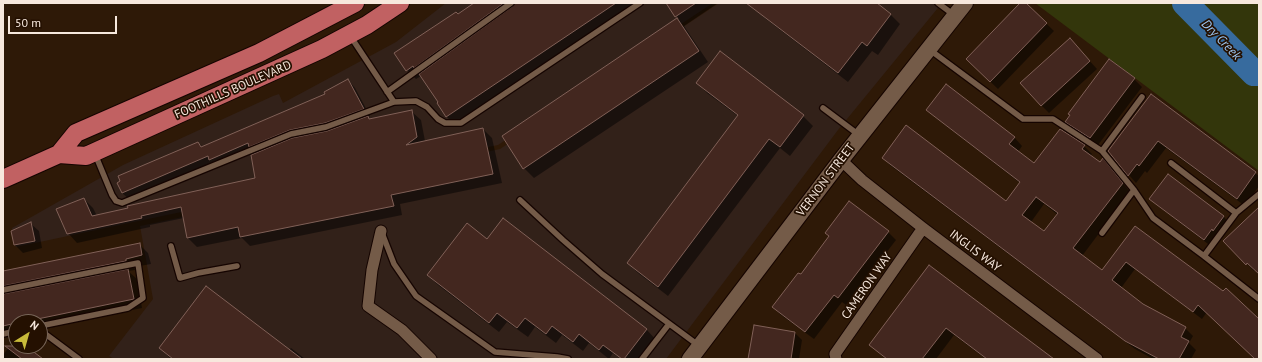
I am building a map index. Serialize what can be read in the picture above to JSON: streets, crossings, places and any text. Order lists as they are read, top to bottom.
{
  "streets": {
    "main road": ["FOOTHILLS BOULEVARD", "VERNON STREET"],
    "street": ["INGLIS WAY", "CAMERON WAY"]
  },
  "crossings": [
    ["VERNON STREET", "INGLIS WAY"],
    ["INGLIS WAY", "CAMERON WAY"]
  ],
  "water": ["Dry Creek"],
  "scale_bar": "50 m",
  "north": "top right"
}
